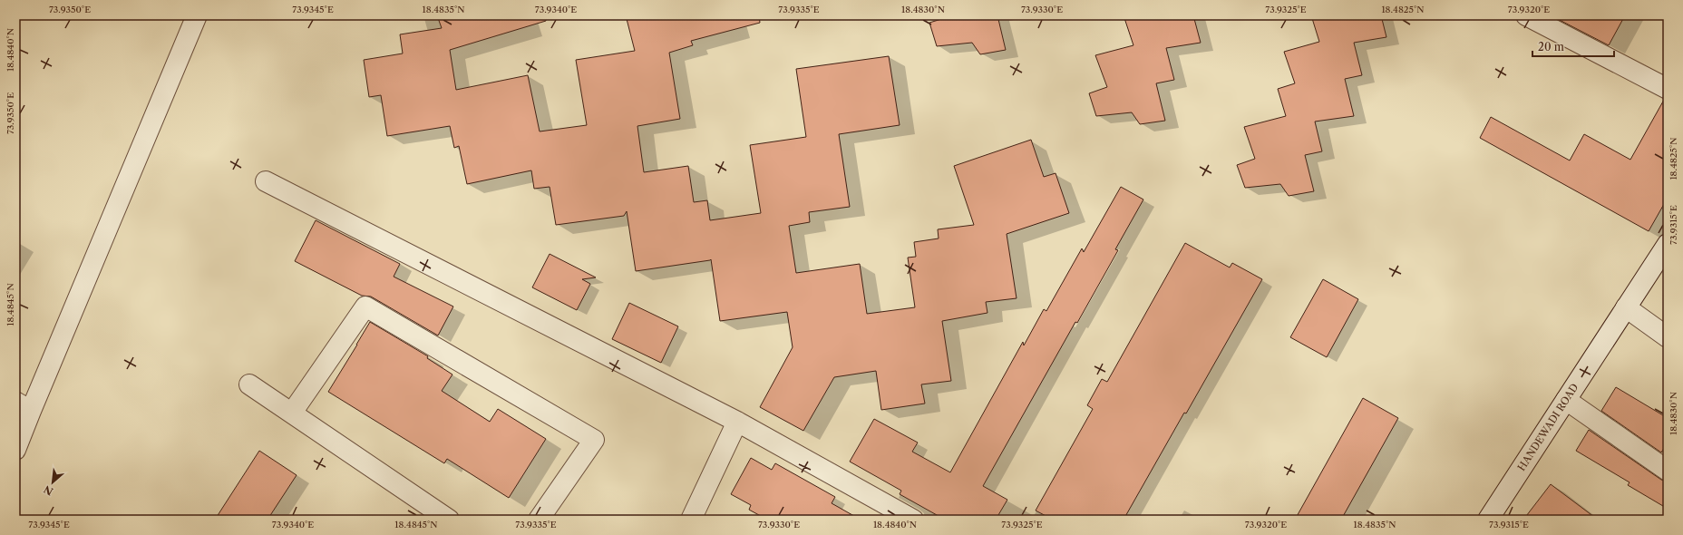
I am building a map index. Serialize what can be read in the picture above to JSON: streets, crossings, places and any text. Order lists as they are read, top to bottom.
{
  "streets": {
    "street": ["HANDEWADI ROAD"]
  },
  "scale_bar": "20 m",
  "north": "bottom left",
  "coordinates": [
    "73.9350°E",
    "73.9345°E",
    "18.4835°N",
    "73.9340°E",
    "73.9335°E",
    "18.4830°N",
    "73.9330°E",
    "73.9325°E",
    "18.4825°N",
    "73.9320°E",
    "18.4840°N",
    "73.9315°E",
    "18.4845°N"
  ]
}
